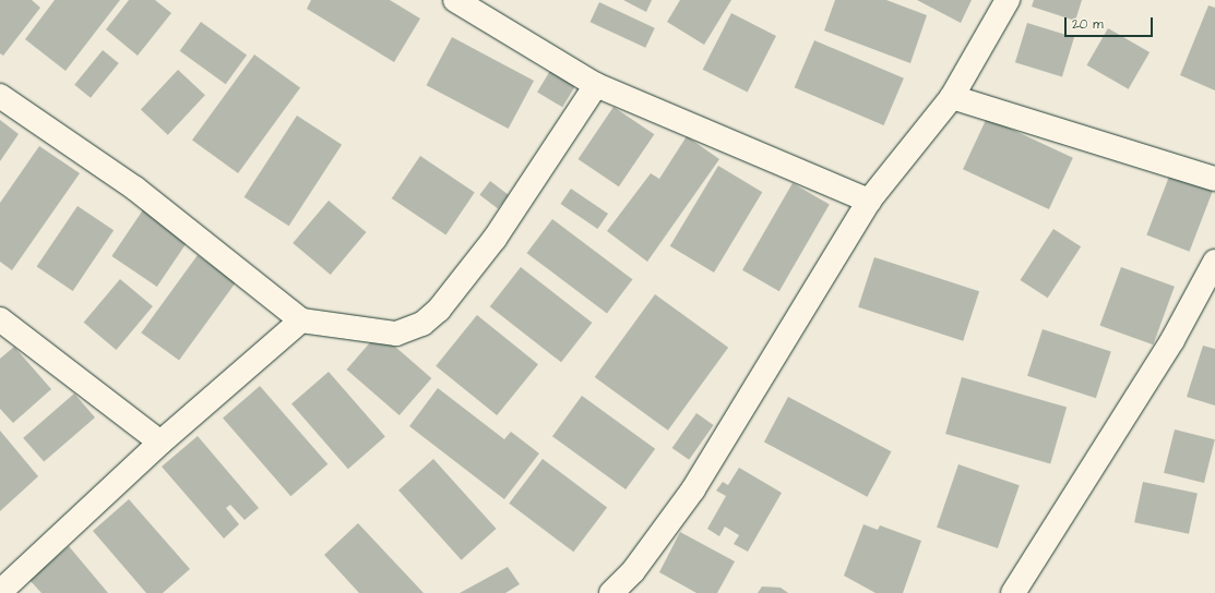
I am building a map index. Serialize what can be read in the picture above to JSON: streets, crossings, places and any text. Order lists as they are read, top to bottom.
{
  "scale_bar": "20 m"
}
